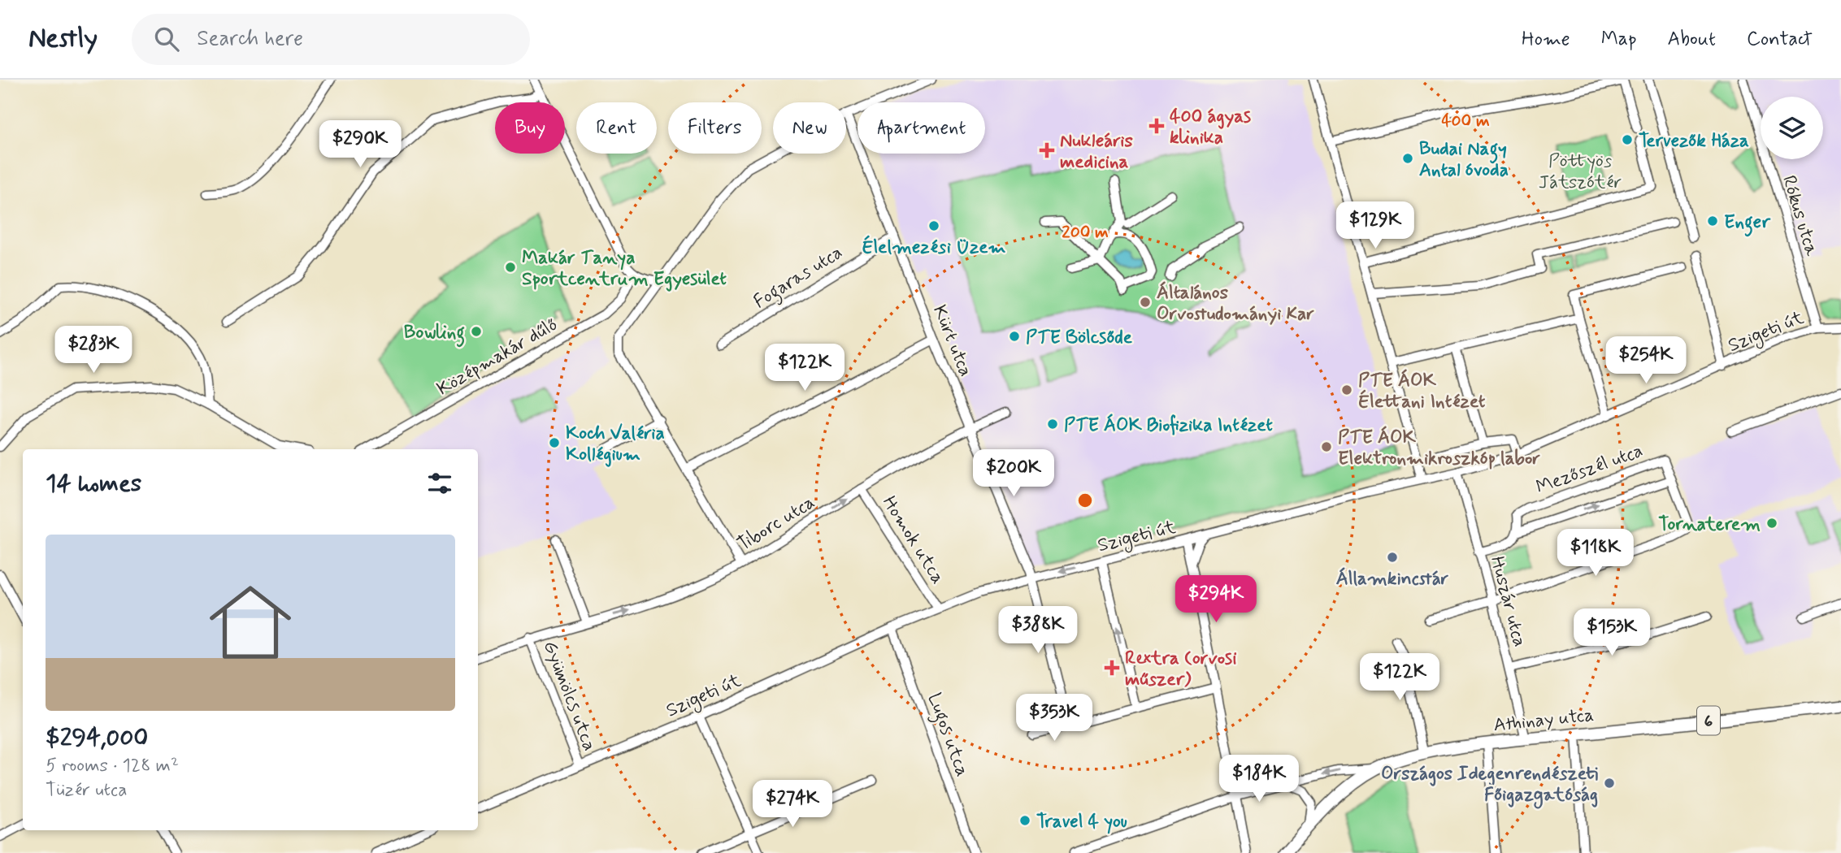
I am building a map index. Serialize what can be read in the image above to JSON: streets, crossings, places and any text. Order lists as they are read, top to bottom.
{
  "streets": {
    "main road": ["Athinay utca", "6"],
    "street": [
      "Rókus utca",
      "Fogaras utca",
      "Szigeti út",
      "Kürt utca",
      "Középmakár dűlő",
      "Mezőszél utca",
      "Tiborc utca",
      "Homok utca",
      "Huszár utca",
      "Gyümölcs utca",
      "Lugos utca"
    ]
  },
  "crossings": [
    ["Rókus utca", "Szigeti út"],
    ["Fogaras utca", "Kürt utca"],
    ["Szigeti út", "Kürt utca"],
    ["Szigeti út", "Homok utca"],
    ["Szigeti út", "Huszár utca"],
    ["Szigeti út", "Gyümölcs utca"],
    ["Szigeti út", "Lugos utca"],
    ["Kürt utca", "Tiborc utca"],
    ["Mezőszél utca", "Huszár utca"],
    ["Tiborc utca", "Homok utca"],
    ["Tiborc utca", "Gyümölcs utca"],
    ["Huszár utca", "Athinay utca"]
  ],
  "one_way": ["Tiborc utca"],
  "parks": ["Pöttyös Játszótér"],
  "places": {
    "health": ["400 ágyas klinika", "Nukleáris medicina", "Rextra (orvosi műszer)"],
    "other": [
      "Tervezők Háza",
      "Budai Nagy Antal óvoda",
      "Enger",
      "Élelmezési Üzem",
      "Makár Tanya Sportcentrum Egyesület",
      "Általános Orvostudományi Kar",
      "Bowling",
      "PTE Bölcsőde",
      "PTE ÁOK Élettani Intézet",
      "PTE ÁOK Biofizika Intézet",
      "Koch Valéria Kollégium",
      "PTE ÁOK Elektronmikroszkóp labor",
      "Tornaterem",
      "Államkincstár",
      "Országos Idegenrendészeti Főigazgatóság",
      "Travel 4 you"
    ]
  },
  "page": {
    "header": "Nestly",
    "search": "Search here",
    "nav": [
      "Home",
      "Map",
      "About",
      "Contact"
    ],
    "chip": [
      "Buy",
      "Rent",
      "Filters",
      "New",
      "Apartment"
    ],
    "price": [
      "$290K",
      "$129K",
      "$283K",
      "$254K",
      "$122K",
      "$200K",
      "$118K",
      "$294K",
      "$388K",
      "$153K",
      "$122K",
      "$353K",
      "$184K",
      "$274K"
    ],
    "heading": "14 homes",
    "list": [
      {
        "name": "$294,000",
        "note": "5 rooms · 128 m² · Tüzér utca"
      }
    ]
  },
  "rings": ["400 m", "200 m"]
}
